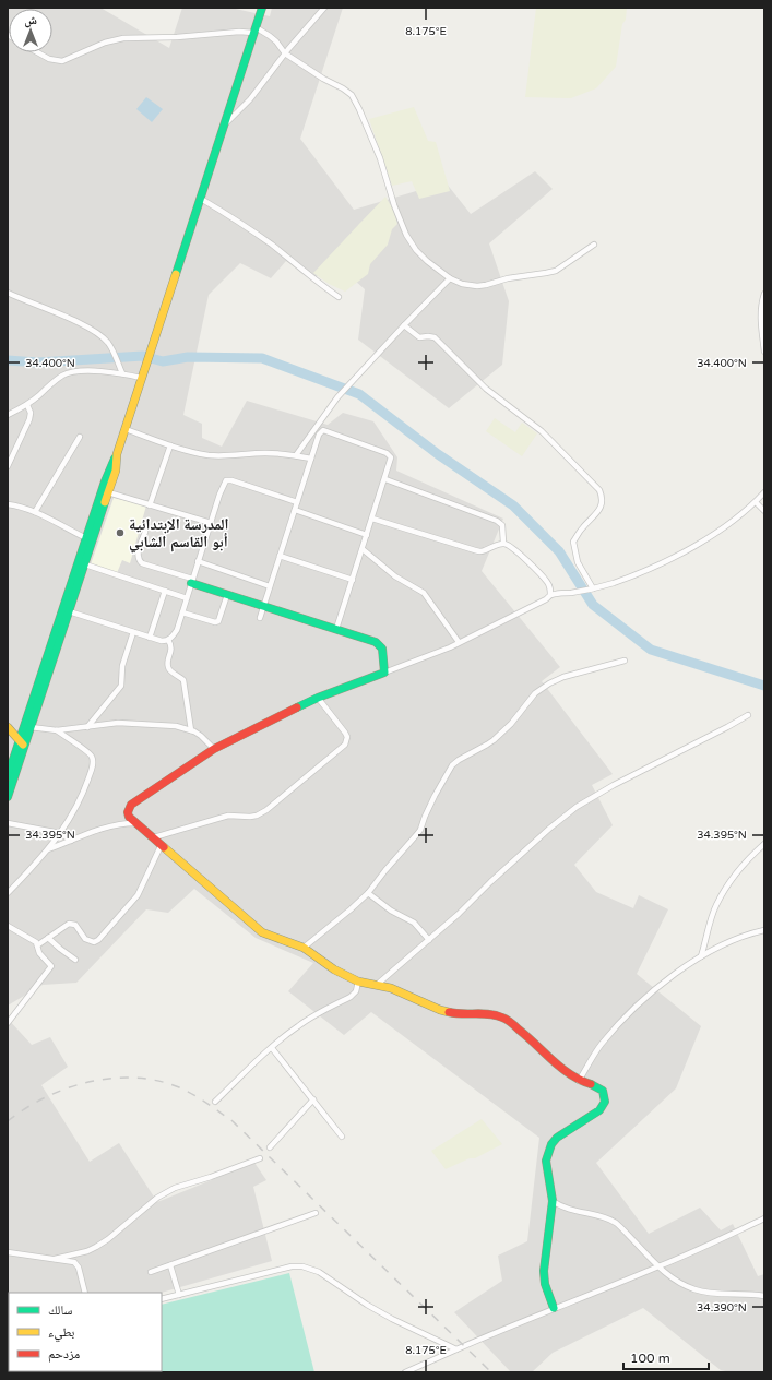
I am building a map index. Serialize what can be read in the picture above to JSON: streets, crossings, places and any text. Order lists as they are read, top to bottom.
{
  "places": ["المدرسة الإبتدائية أبو القاسم الشابي"],
  "legend": ["سالك", "بطيء", "مزدحم"],
  "scale_bar": "100 m",
  "north": "top",
  "coordinates": [
    "8.175°E",
    "34.400°N",
    "34.395°N",
    "34.390°N"
  ]
}
